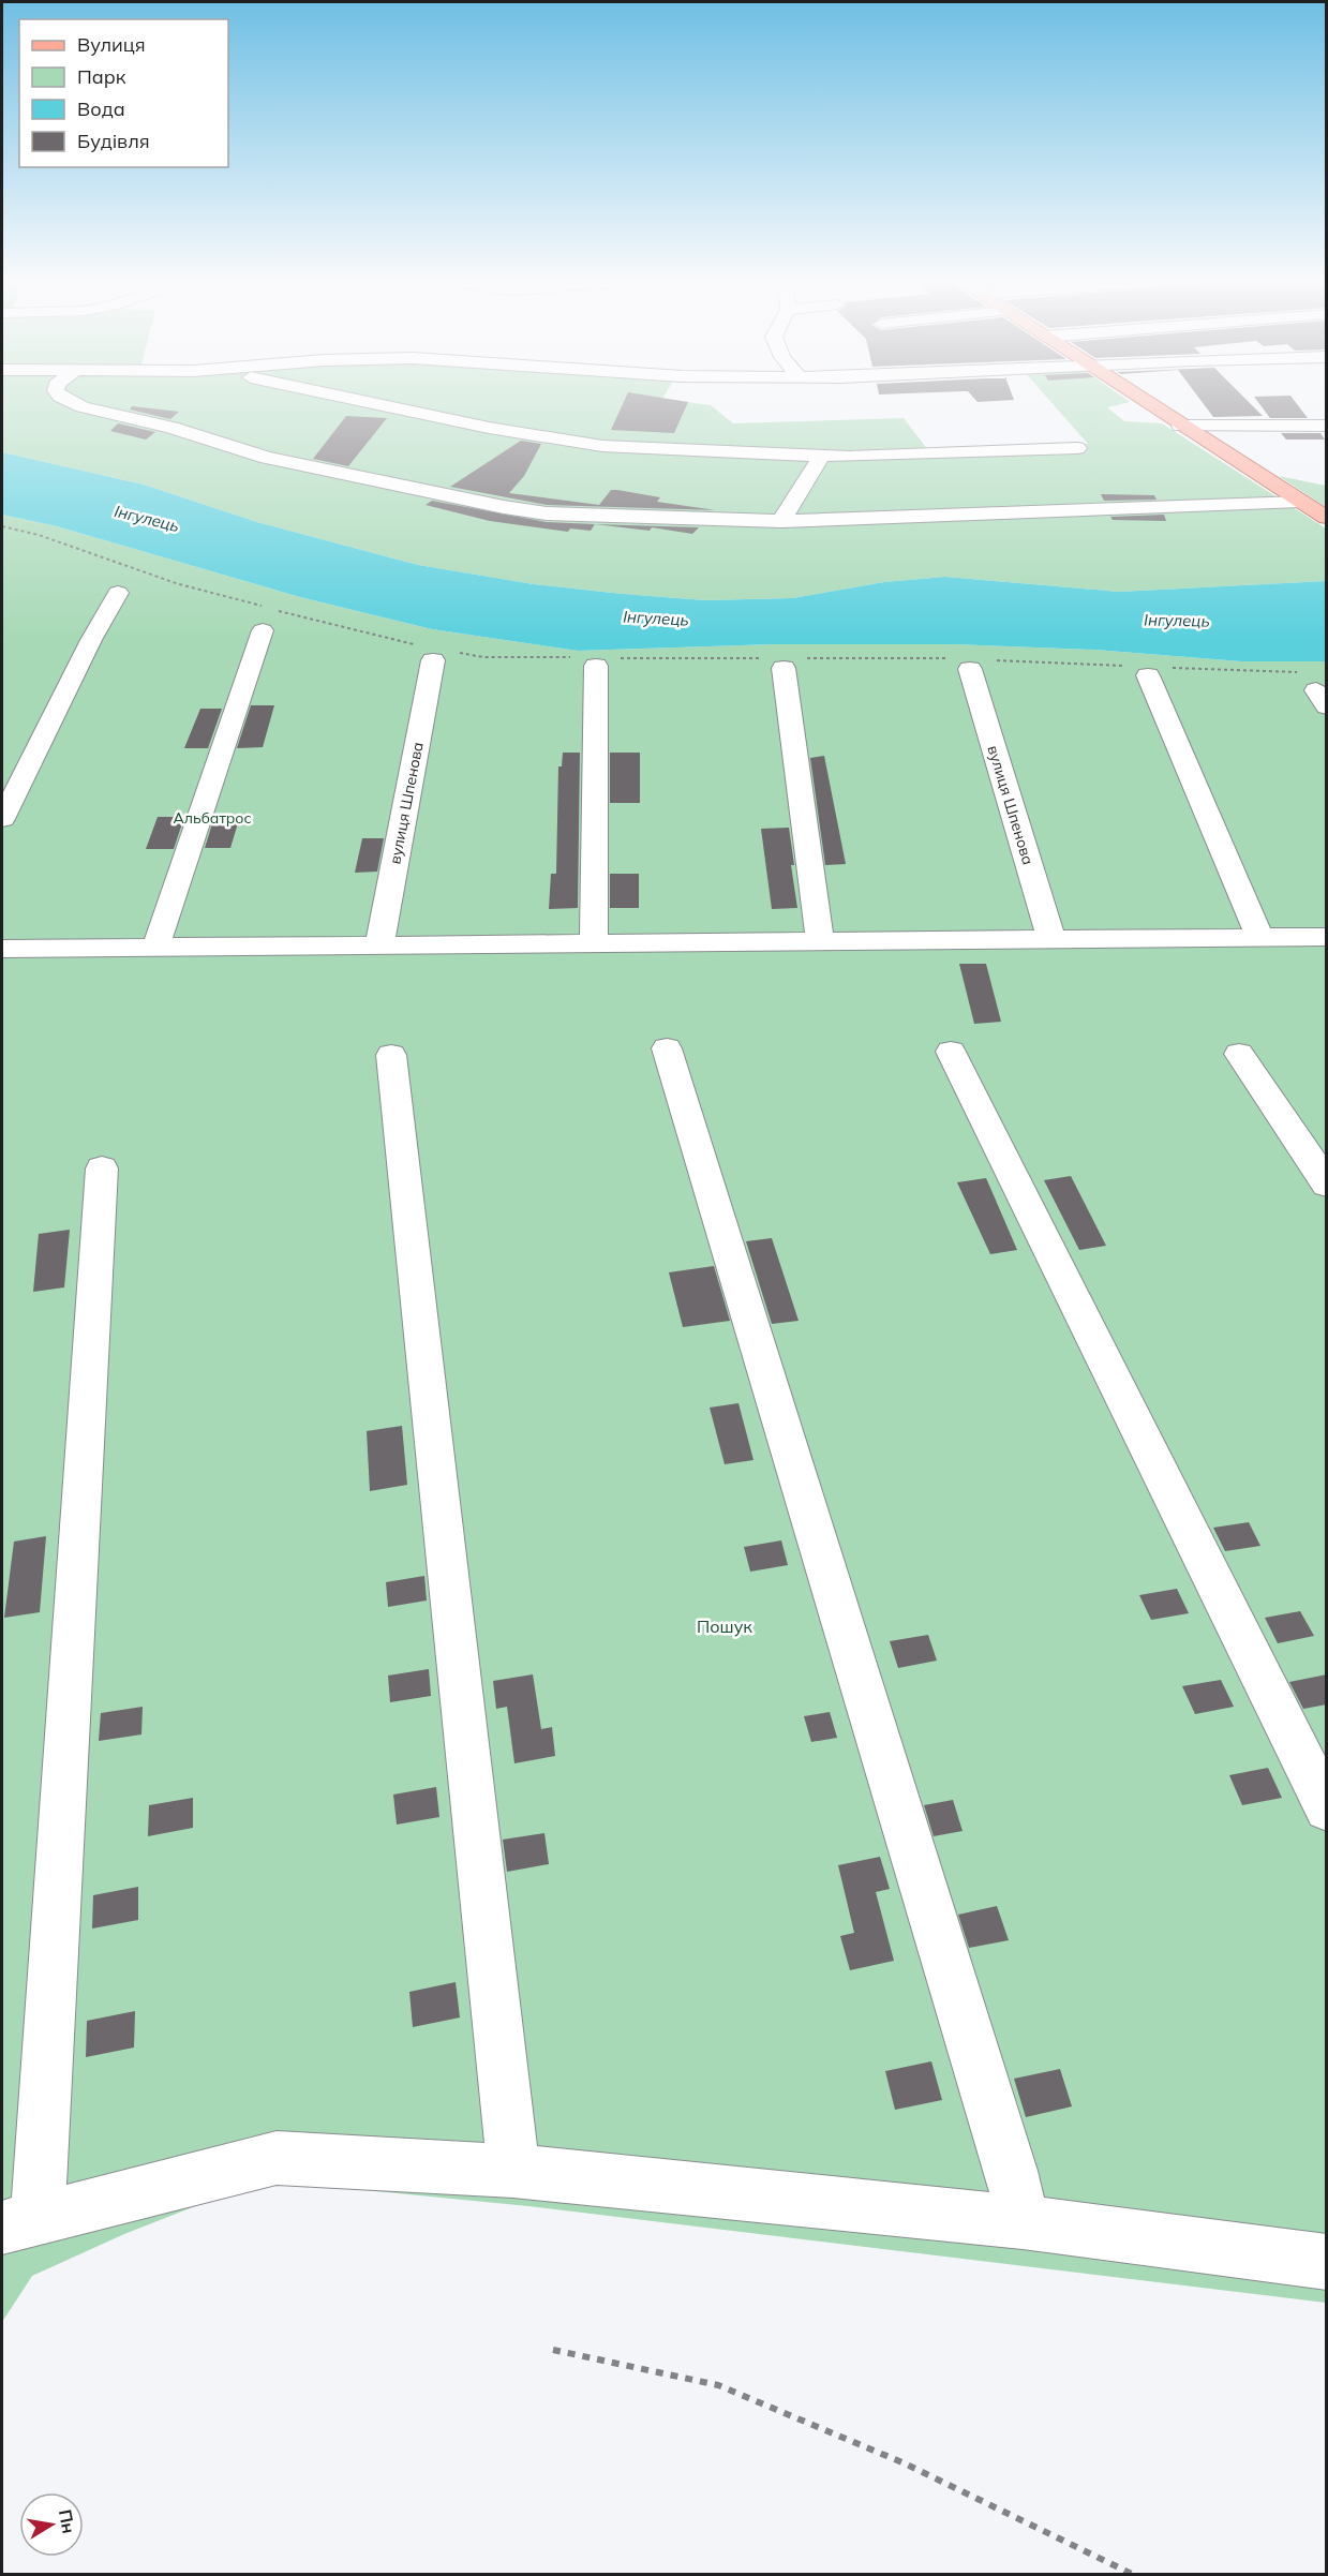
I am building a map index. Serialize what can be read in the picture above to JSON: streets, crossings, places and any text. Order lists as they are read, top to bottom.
{
  "streets": {
    "street": ["вулиця Шпенова"]
  },
  "water": ["Інгулець"],
  "parks": ["Альбатрос", "Пошук"],
  "legend": [
    "Вулиця",
    "Парк",
    "Вода",
    "Будівля"
  ],
  "north": "right"
}
